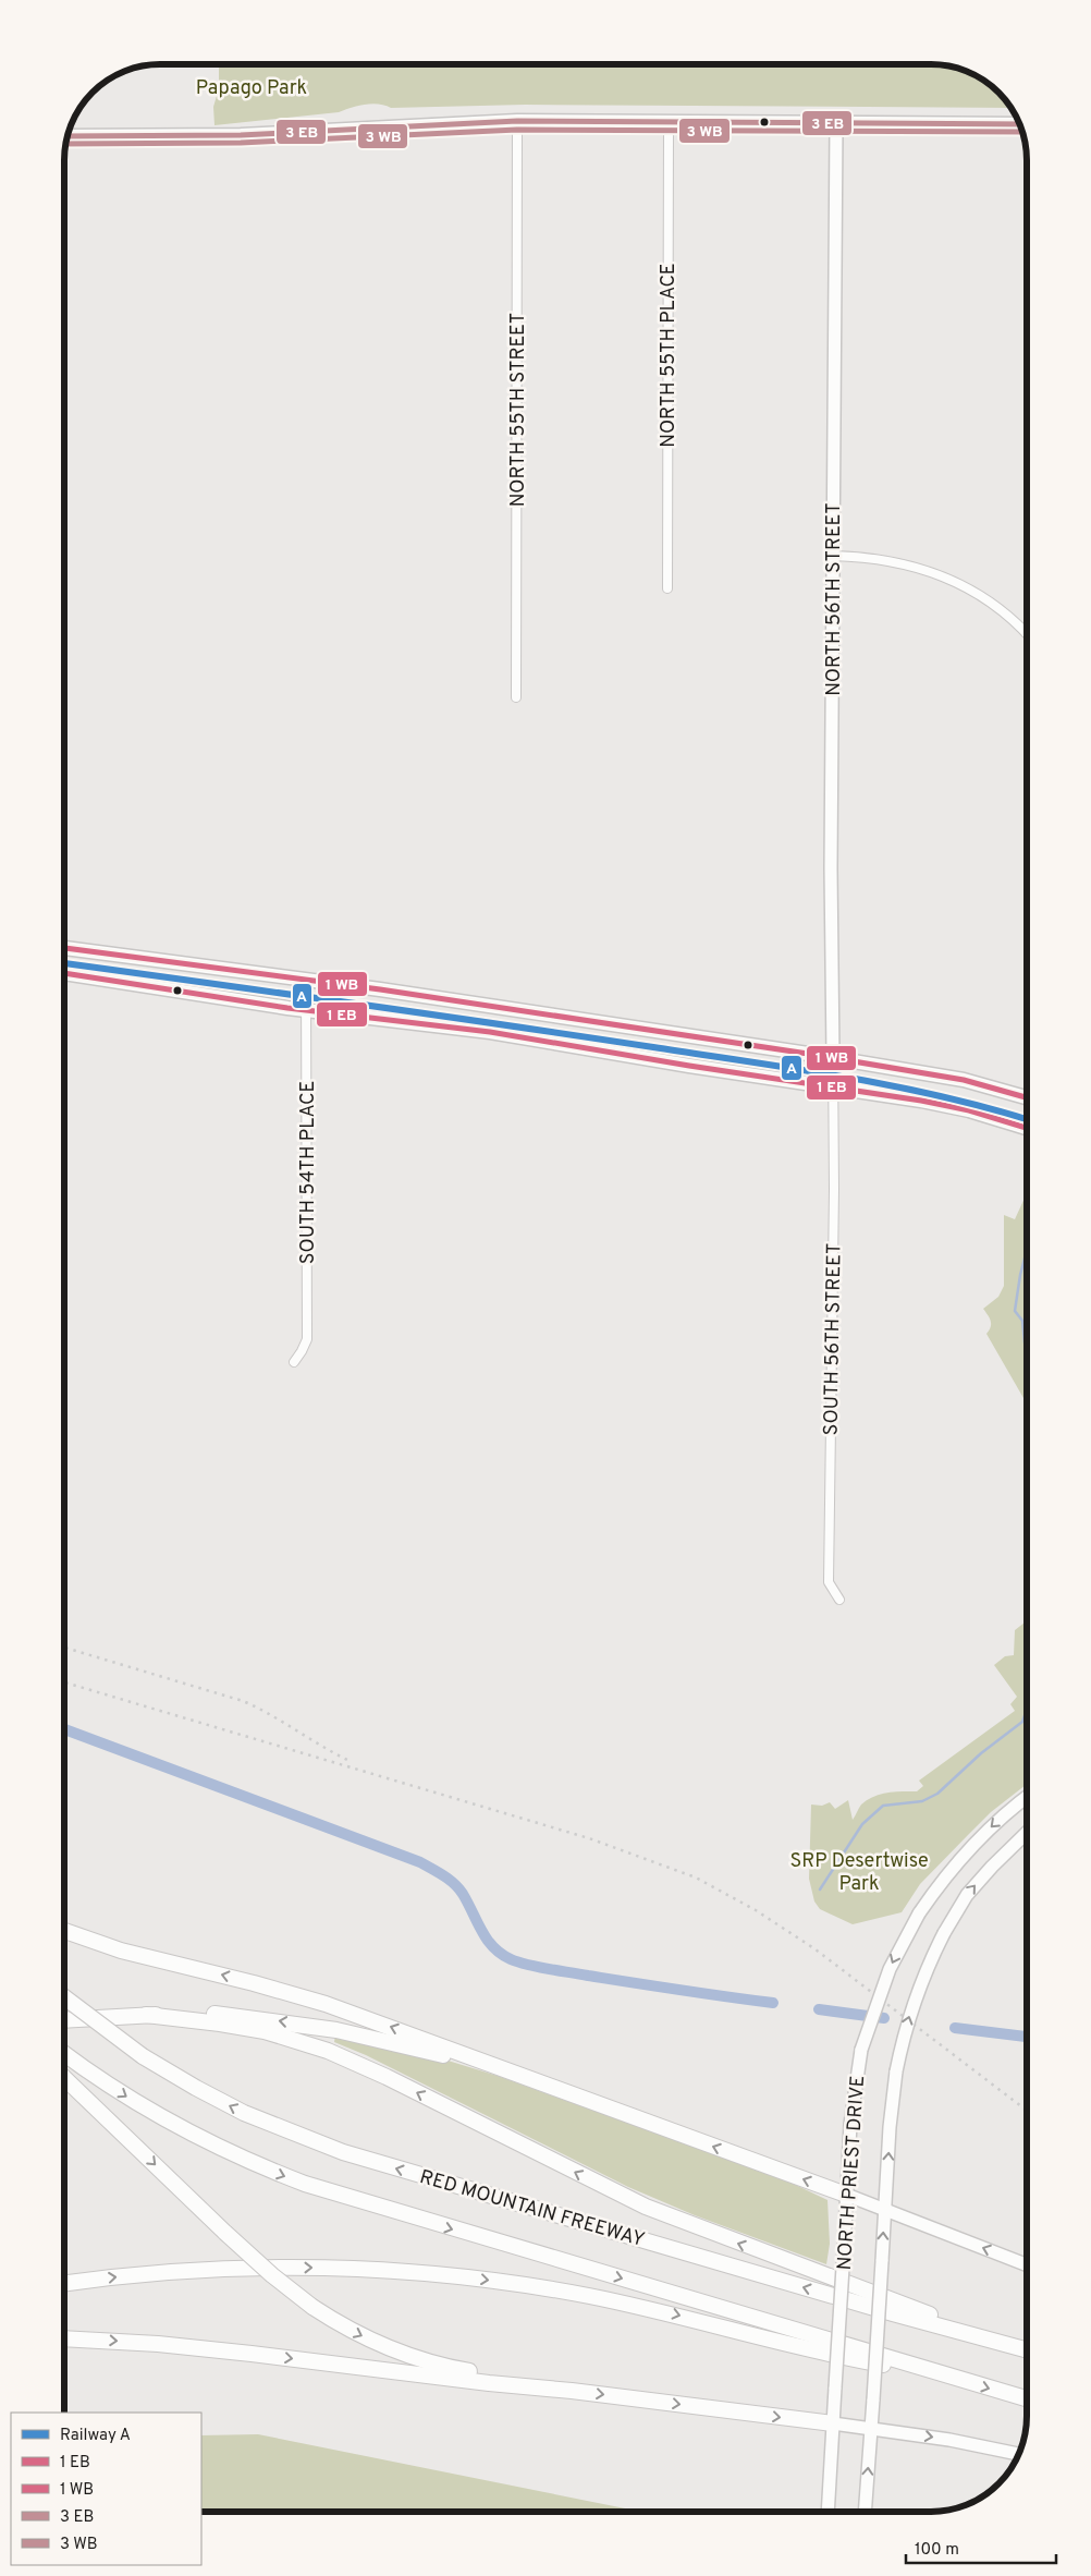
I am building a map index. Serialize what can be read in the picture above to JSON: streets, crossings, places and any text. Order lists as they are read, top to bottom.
{
  "streets": {
    "highway": ["RED MOUNTAIN FREEWAY"],
    "main road": ["NORTH 56TH STREET", "NORTH PRIEST DRIVE"],
    "street": [
      "NORTH 55TH PLACE",
      "NORTH 55TH STREET",
      "SOUTH 54TH PLACE",
      "SOUTH 56TH STREET"
    ]
  },
  "crossings": [
    ["NORTH 56TH STREET", "SOUTH 56TH STREET"]
  ],
  "parks": ["Papago Park", "SRP Desertwise Park"],
  "lines": ["rail line A"],
  "legend": [
    "Railway A",
    "1 EB",
    "1 WB",
    "3 EB",
    "3 WB"
  ],
  "scale_bar": "100 m"
}
